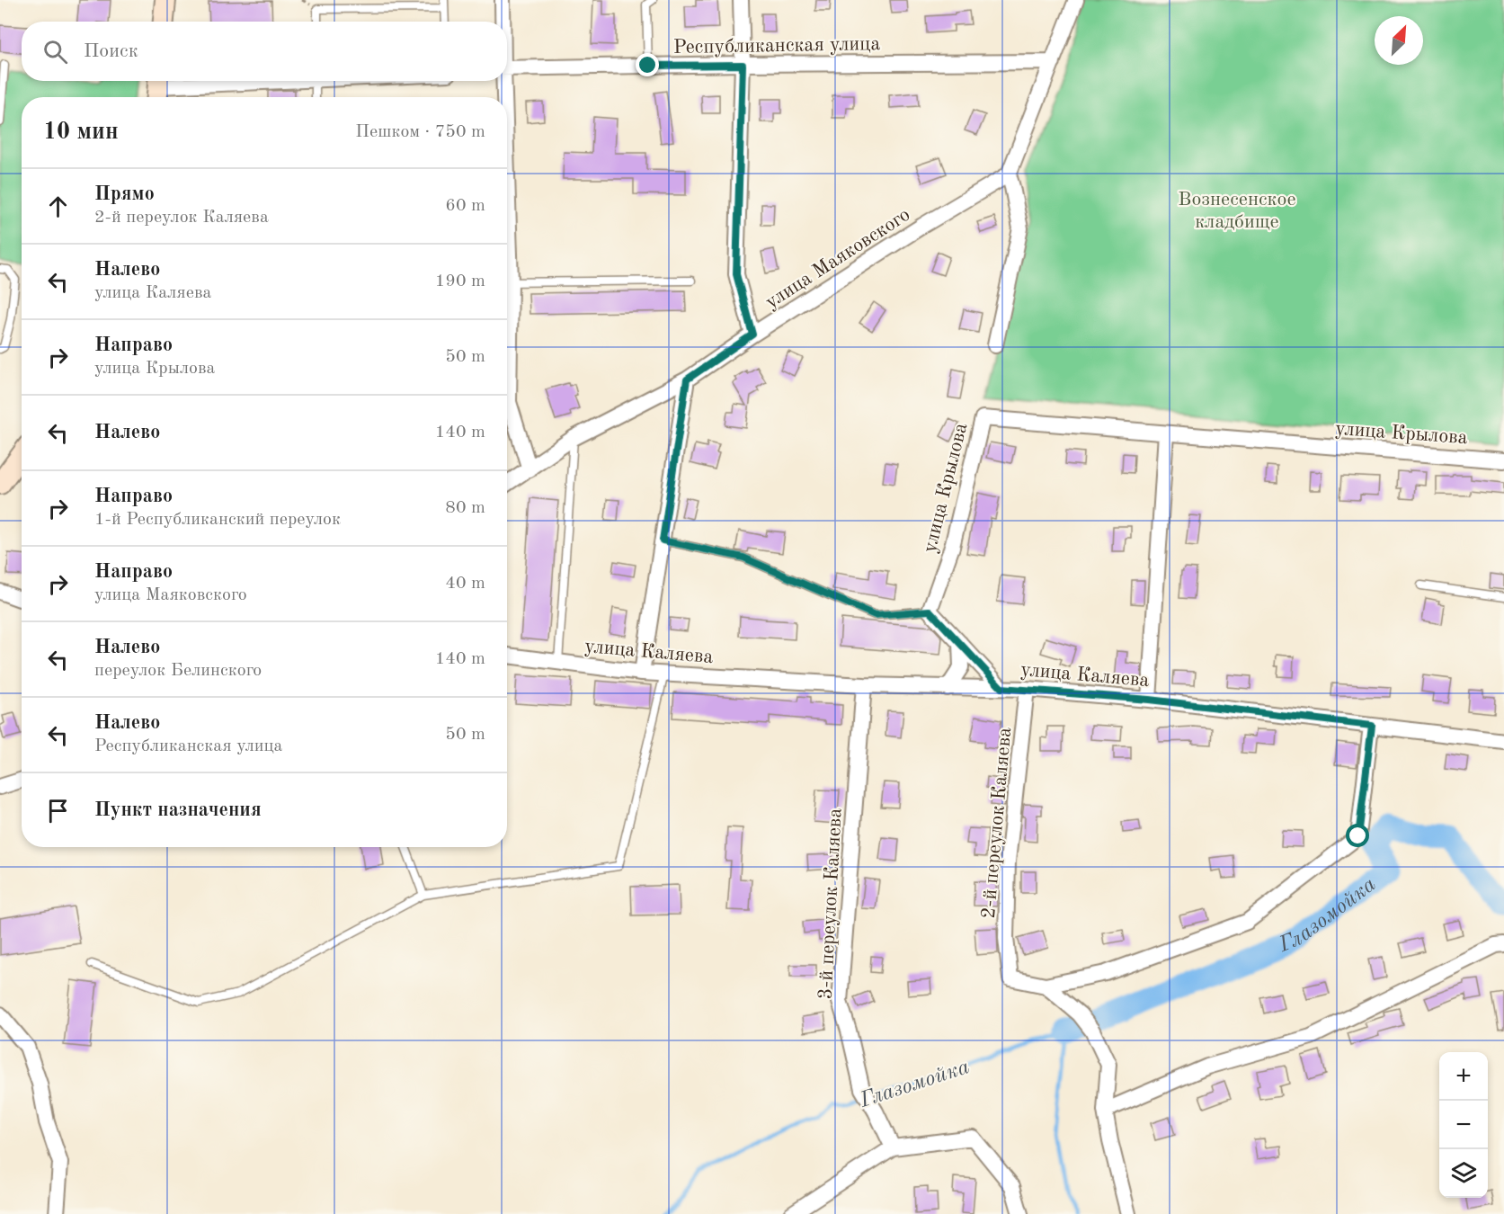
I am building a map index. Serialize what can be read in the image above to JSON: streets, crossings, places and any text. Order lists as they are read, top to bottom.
{
  "streets": {
    "street": [
      "Республиканская улица",
      "улица Маяковского",
      "улица Крылова",
      "улица Каляева",
      "2-й переулок Каляева",
      "3-й переулок Каляева"
    ]
  },
  "crossings": [
    ["улица Каляева", "2-й переулок Каляева"],
    ["улица Каляева", "3-й переулок Каляева"]
  ],
  "water": ["Глазомойка"],
  "parks": ["Вознесенское кладбище"],
  "north": "top right",
  "page": {
    "search": "Поиск",
    "heading": ["10 мин", "Пешком · 750 m"],
    "list": [
      ["Прямо", "2-й переулок Каляева", "60 m"],
      ["Налево", "улица Каляева", "190 m"],
      ["Направо", "улица Крылова", "50 m"],
      ["Налево", "140 m"],
      ["Направо", "1-й Республиканский переулок", "80 m"],
      ["Направо", "улица Маяковского", "40 m"],
      ["Налево", "переулок Белинского", "140 m"],
      ["Налево", "Республиканская улица", "50 m"],
      "Пункт назначения"
    ],
    "map_buttons": ["+", "−"]
  }
}
